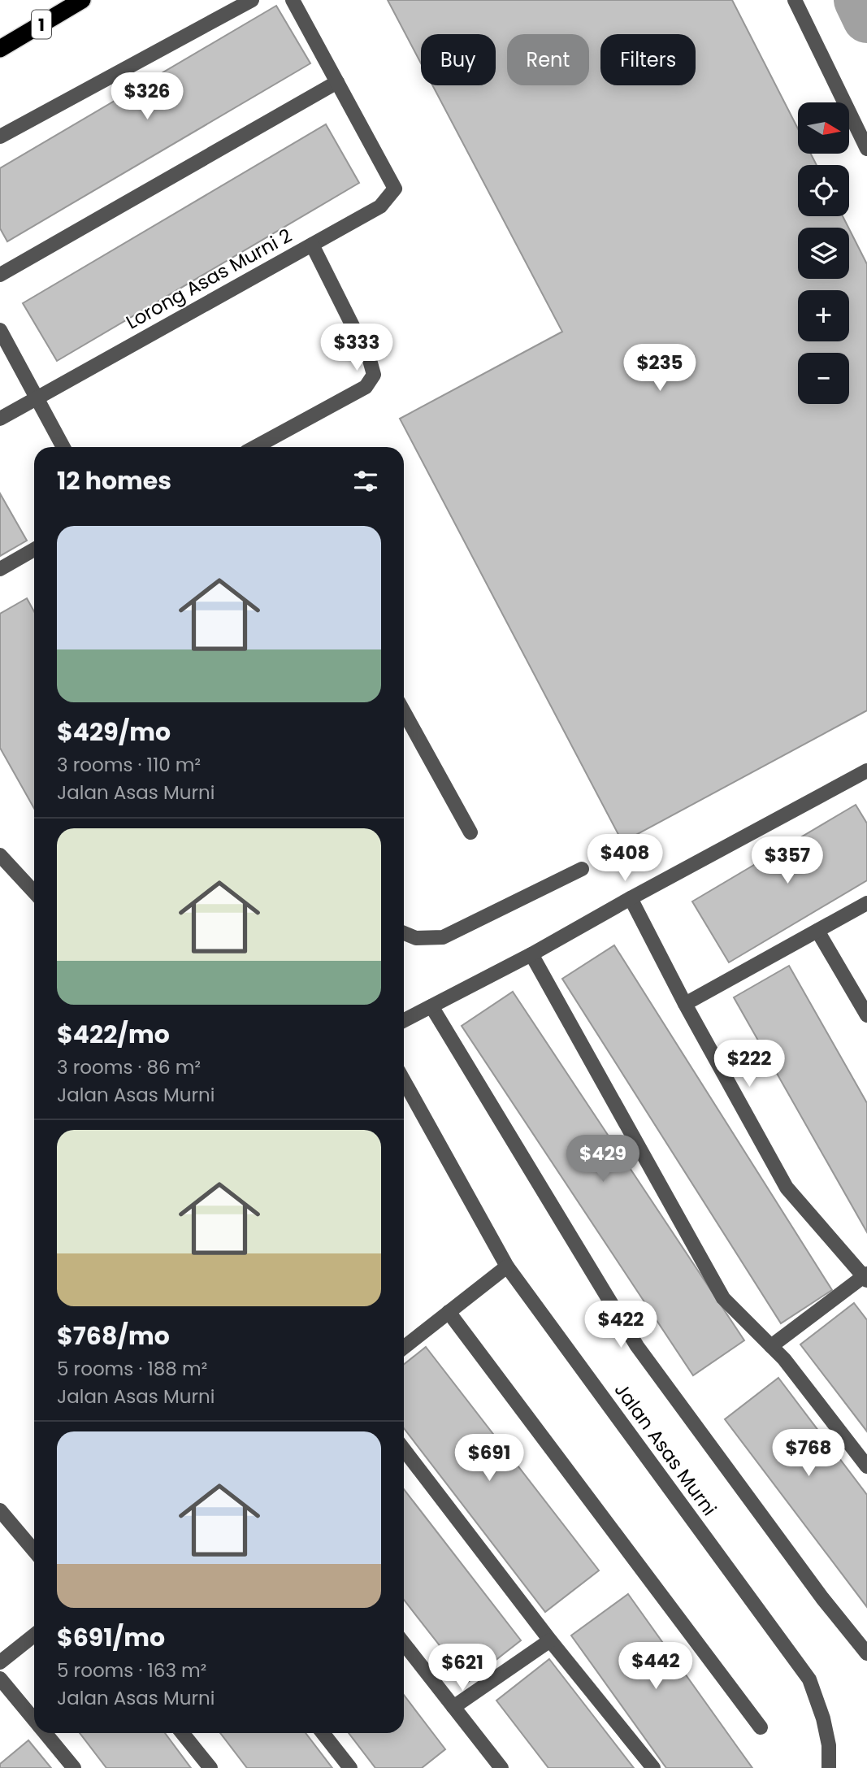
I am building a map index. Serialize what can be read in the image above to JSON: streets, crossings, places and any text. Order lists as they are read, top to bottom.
{
  "streets": {
    "highway": ["1"],
    "street": ["Lorong Asas Murni 2", "Jalan Asas Murni"]
  },
  "north": "right",
  "page": {
    "chip": ["Buy", "Rent", "Filters"],
    "price": [
      "$326",
      "$333",
      "$235",
      "$408",
      "$357",
      "$222",
      "$429",
      "$422",
      "$768",
      "$691",
      "$442",
      "$621"
    ],
    "map_buttons": ["+", "−"],
    "heading": "12 homes",
    "list": [
      {
        "name": "$429/mo",
        "note": "3 rooms · 110 m² · Jalan Asas Murni"
      },
      {
        "name": "$422/mo",
        "note": "3 rooms · 86 m² · Jalan Asas Murni"
      },
      {
        "name": "$768/mo",
        "note": "5 rooms · 188 m² · Jalan Asas Murni"
      },
      {
        "name": "$691/mo",
        "note": "5 rooms · 163 m² · Jalan Asas Murni"
      }
    ]
  }
}
